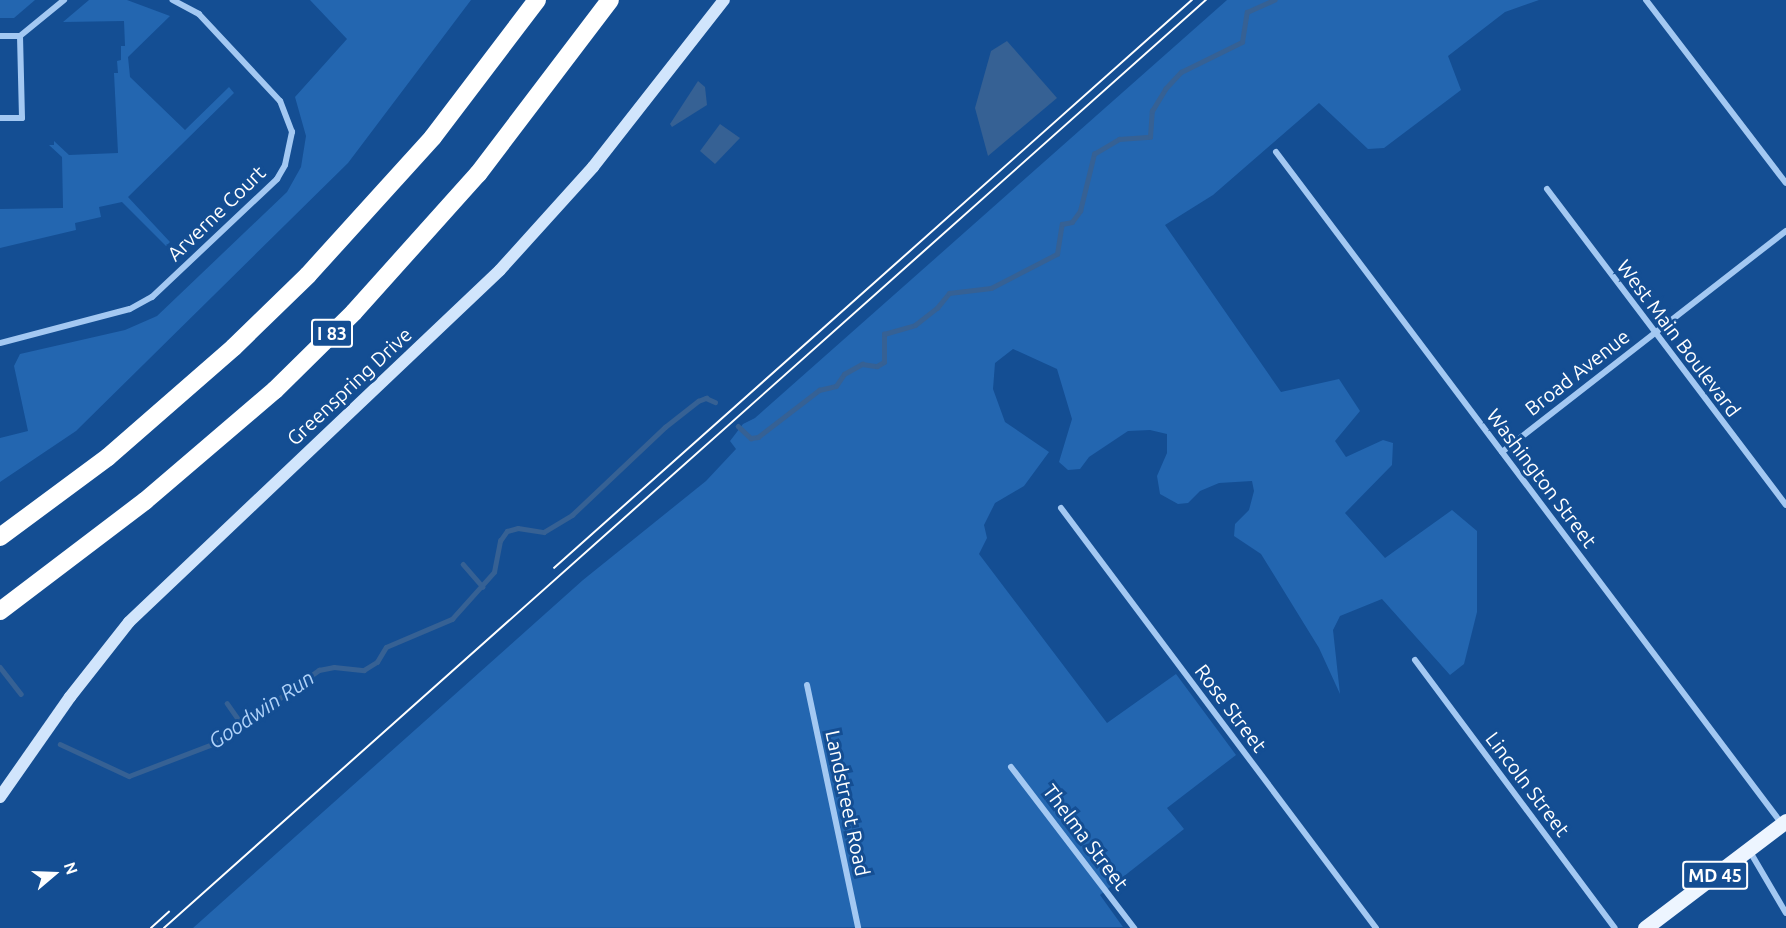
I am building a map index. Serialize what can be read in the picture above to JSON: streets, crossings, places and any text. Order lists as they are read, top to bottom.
{
  "streets": {
    "highway": ["I 83"],
    "main road": ["Greenspring Drive", "MD 45"],
    "street": [
      "Arverne Court",
      "West Main Boulevard",
      "Broad Avenue",
      "Washington Street",
      "Rose Street",
      "Lincoln Street",
      "Landstreet Road",
      "Thelma Street"
    ]
  },
  "crossings": [
    ["West Main Boulevard", "Broad Avenue"],
    ["Broad Avenue", "Washington Street"],
    ["Washington Street", "MD 45"]
  ],
  "water": ["Goodwin Run"],
  "north": "right"
}
